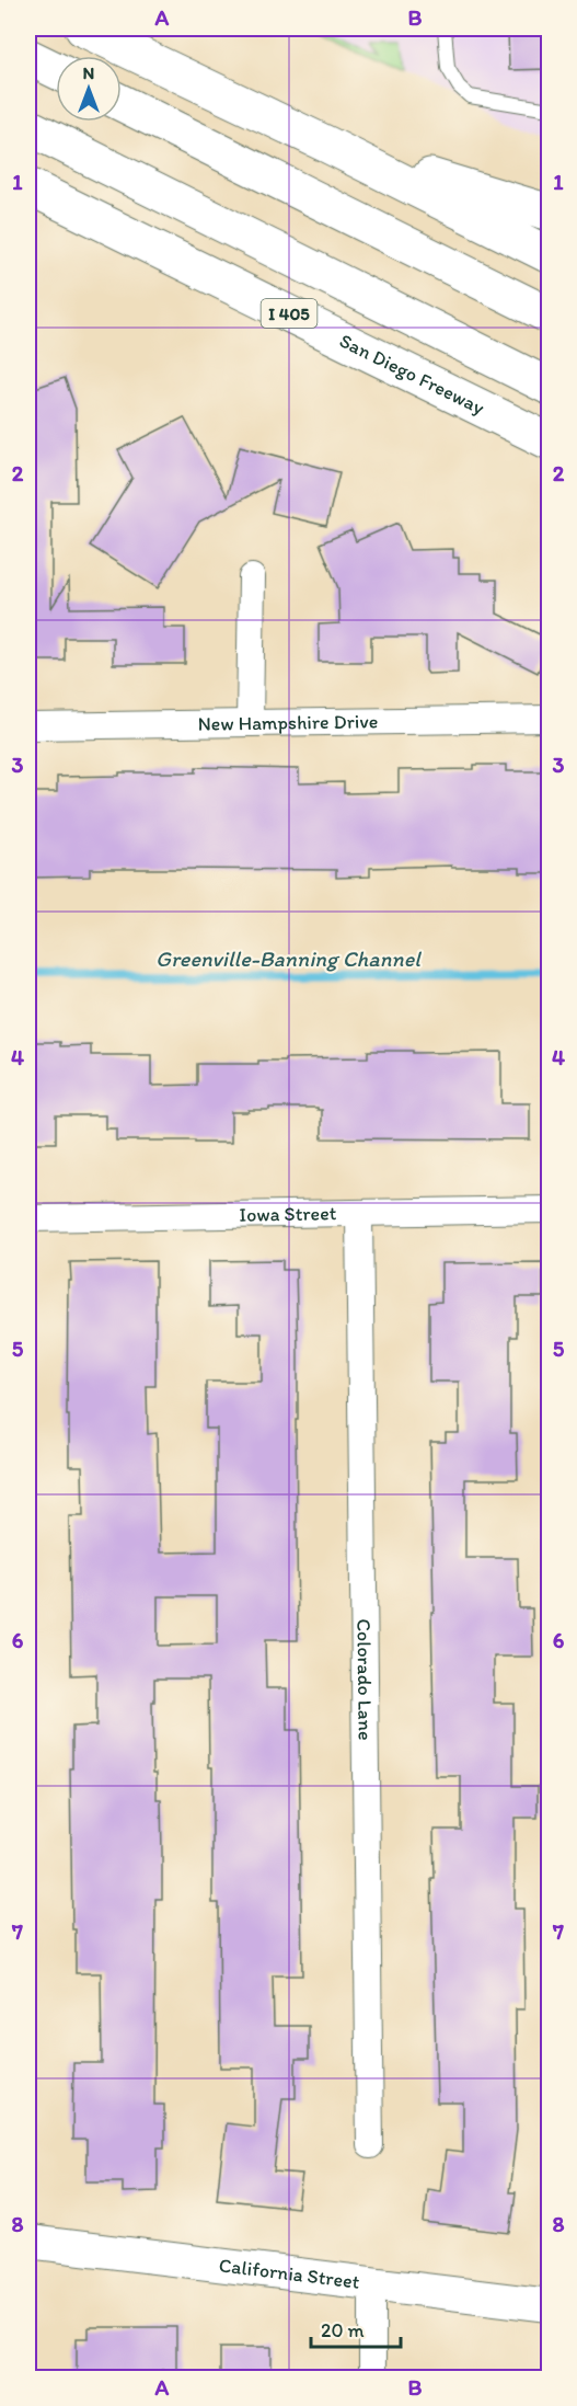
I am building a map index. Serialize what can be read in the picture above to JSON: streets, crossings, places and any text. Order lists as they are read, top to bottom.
{
  "streets": {
    "highway": ["I 405", "San Diego Freeway"],
    "street": [
      "New Hampshire Drive",
      "Iowa Street",
      "Colorado Lane",
      "California Street"
    ]
  },
  "crossings": [
    ["Iowa Street", "Colorado Lane"]
  ],
  "water": ["Greenville-Banning Channel"],
  "scale_bar": "20 m",
  "north": "top",
  "grid": {
    "columns": ["A", "B"],
    "rows": [
      "1",
      "2",
      "3",
      "4",
      "5",
      "6",
      "7",
      "8"
    ]
  }
}
